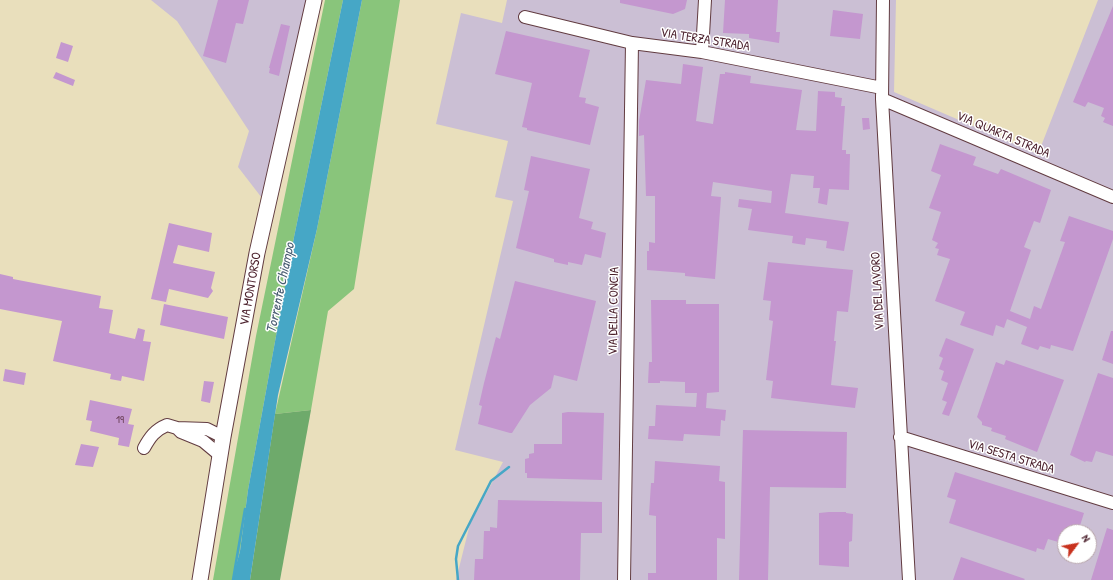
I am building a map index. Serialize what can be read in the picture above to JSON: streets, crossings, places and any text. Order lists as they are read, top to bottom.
{
  "streets": {
    "main road": ["VIA MONTORSO"],
    "street": [
      "VIA TERZA STRADA",
      "VIA QUARTA STRADA",
      "VIA DEL LAVORO",
      "VIA DELLA CONCIA",
      "VIA SESTA STRADA"
    ]
  },
  "crossings": [
    ["VIA TERZA STRADA", "VIA QUARTA STRADA"],
    ["VIA TERZA STRADA", "VIA DEL LAVORO"],
    ["VIA TERZA STRADA", "VIA DELLA CONCIA"],
    ["VIA QUARTA STRADA", "VIA DEL LAVORO"],
    ["VIA DEL LAVORO", "VIA SESTA STRADA"]
  ],
  "water": ["Torrente Chiampo"],
  "house_numbers": ["19"],
  "north": "top right"
}
